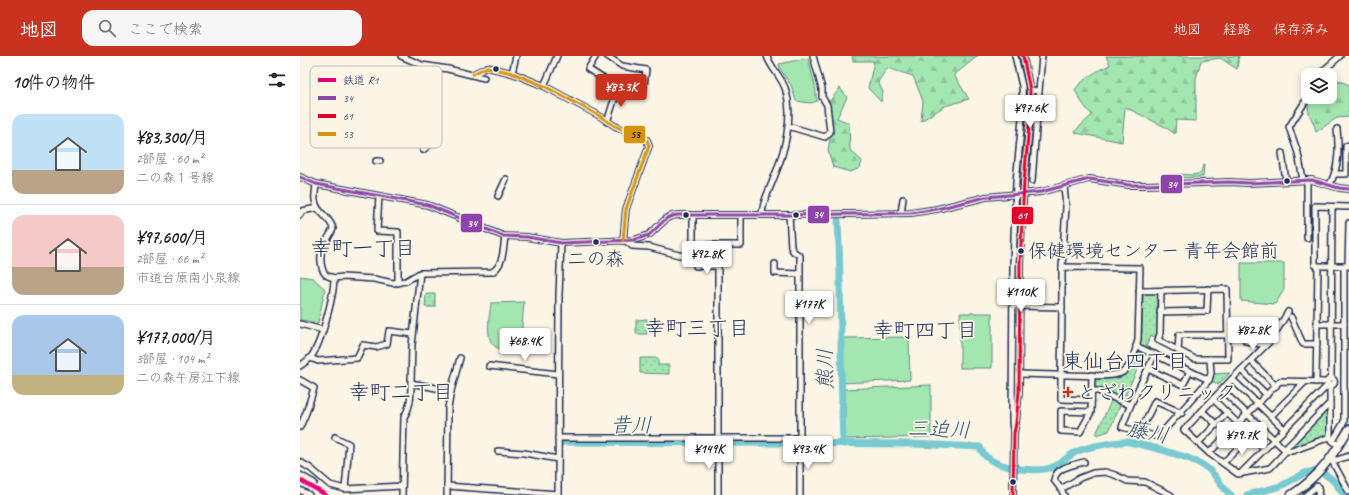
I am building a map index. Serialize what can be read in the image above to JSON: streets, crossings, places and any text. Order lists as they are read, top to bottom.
{
  "districts": [
    "幸町一丁目",
    "幸町三丁目",
    "幸町四丁目",
    "東仙台四丁目",
    "幸町二丁目"
  ],
  "water": [
    "熊川",
    "昔川",
    "三迫川",
    "藤川"
  ],
  "places": {
    "other": ["二の森", "保健環境センター 青年会館前"],
    "health": ["とざわクリニック"]
  },
  "lines": [
    "transit line 61",
    "transit line 53",
    "transit line 34",
    "rail line R1"
  ],
  "legend": [
    "鉄道 R1",
    "34",
    "61",
    "53"
  ],
  "page": {
    "header": "地図",
    "search": "ここで検索",
    "nav": ["地図", "経路", "保存済み"],
    "heading": "10件の物件",
    "price": [
      "¥83.3K",
      "¥97.6K",
      "¥92.8K",
      "¥110K",
      "¥177K",
      "¥82.8K",
      "¥68.4K",
      "¥79.7K",
      "¥149K",
      "¥93.4K"
    ],
    "list": [
      {
        "name": "¥83,300/月",
        "note": "2部屋 · 60 m² · 二の森１号線"
      },
      {
        "name": "¥97,600/月",
        "note": "2部屋 · 66 m² · 市道台原南小泉線"
      },
      {
        "name": "¥177,000/月",
        "note": "3部屋 · 104 m² · 二の森午房江下線"
      }
    ]
  }
}
